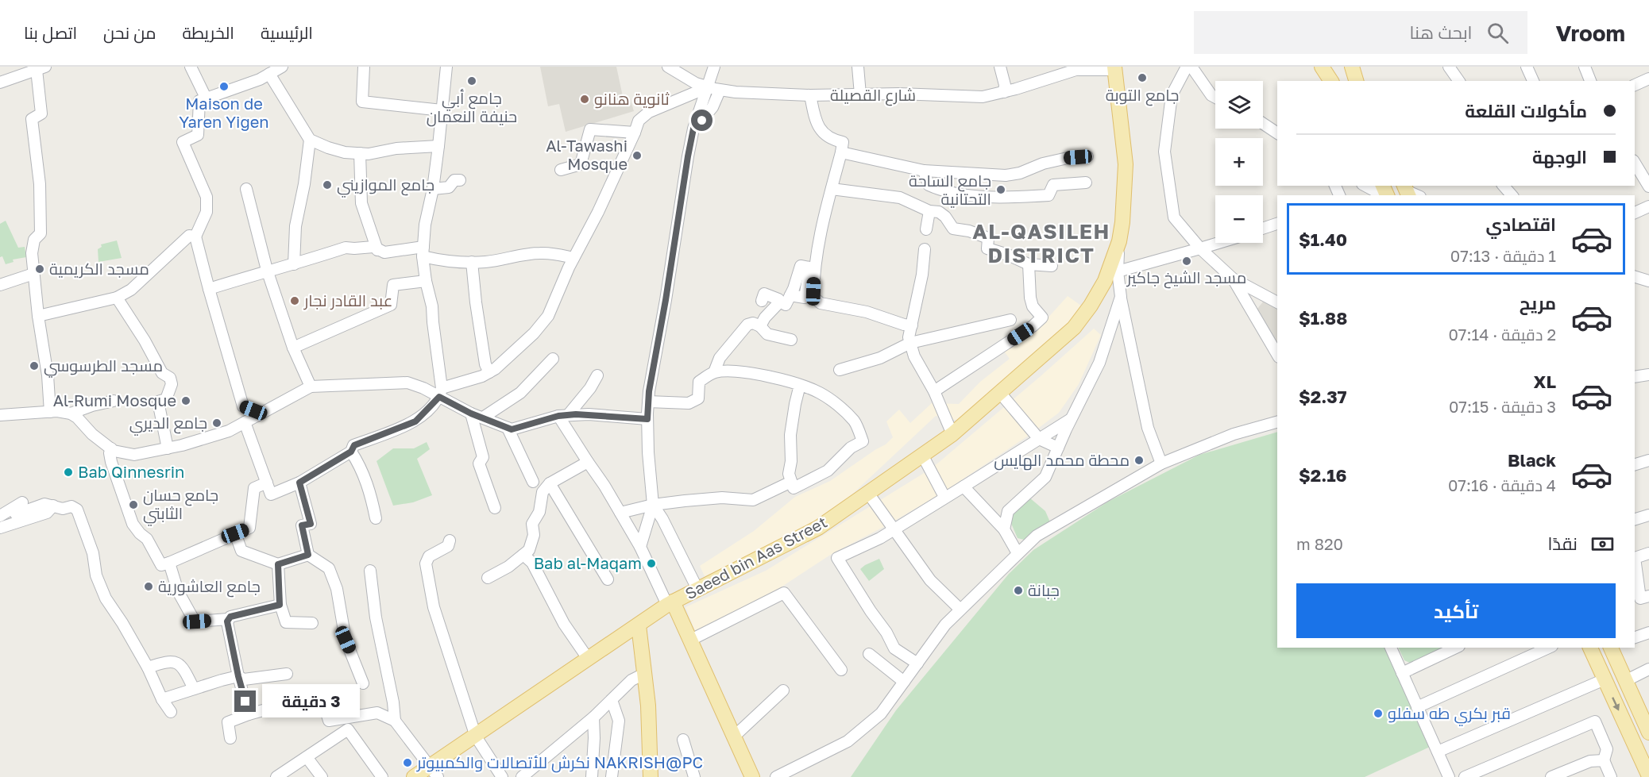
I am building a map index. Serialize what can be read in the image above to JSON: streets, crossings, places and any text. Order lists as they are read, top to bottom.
{
  "streets": {
    "main road": ["Saeed bin Aas Street"],
    "street": ["شارع القصيلة"]
  },
  "crossings": [
    ["شارع القصيلة", "Saeed bin Aas Street"]
  ],
  "districts": ["AL-QASILEH DISTRICT"],
  "places": [
    "جامع التوبة",
    "جامع أبي حنيفة النعمان",
    "Maison de Yaren Yigen",
    "ثانوية هنانو",
    "Al-Tawashi Mosque",
    "جامع الموازيني",
    "جامع الساحة التحتانية",
    "مسجد الشيخ جاكير",
    "مسجد الكريمية",
    "عبد القادر نجار",
    "مسجد الطرسوسي",
    "Al-Rumi Mosque",
    "جامع الديري",
    "محطة محمد الهايس",
    "Bab Qinnesrin",
    "جامع حسان الثابتي",
    "Bab al-Maqam",
    "جامع العاشورية",
    "جبانة",
    "قبر بكري طه سفلو",
    "نكرش للأتصالات والكمبيوتر NAKRISH@PC"
  ],
  "page": {
    "header": "Vroom",
    "search": "ابحث هنا",
    "nav": [
      "الرئيسية",
      "الخريطة",
      "من نحن",
      "اتصل بنا"
    ],
    "map_buttons": ["+", "−"],
    "banner": ["مأكولات القلعة", "الوجهة"],
    "list": [
      {
        "name": "اقتصادي",
        "note": "1 دقيقة · 07:13",
        "value": "$1.40"
      },
      {
        "name": "مريح",
        "note": "2 دقيقة · 07:14",
        "value": "$1.88"
      },
      {
        "name": "XL",
        "note": "3 دقيقة · 07:15",
        "value": "$2.37"
      },
      {
        "name": "Black",
        "note": "4 دقيقة · 07:16",
        "value": "$2.16"
      }
    ],
    "pay": ["نقدًا", "820 m"],
    "buttons": "تأكيد",
    "bubble": "3 دقيقة"
  }
}
